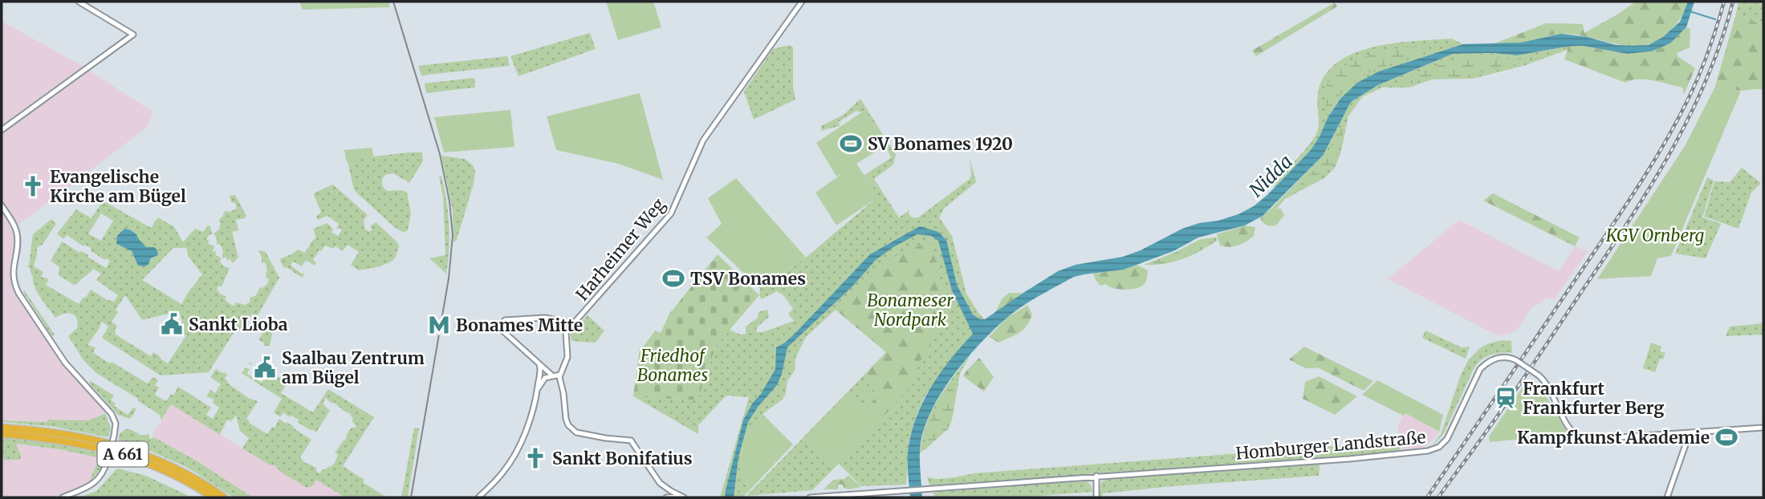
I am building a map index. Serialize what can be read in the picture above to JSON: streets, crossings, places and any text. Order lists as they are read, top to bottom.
{
  "streets": {
    "highway": ["A 661"],
    "street": ["Harheimer Weg", "Homburger Landstraße"]
  },
  "water": ["Nidda"],
  "parks": ["KGV Ornberg", "Bonameser Nordpark", "Friedhof Bonames"],
  "places": {
    "sports": ["SV Bonames 1920", "TSV Bonames", "Kampfkunst Akademie"],
    "church": ["Evangelische Kirche am Bügel", "Sankt Bonifatius"],
    "public building": ["Sankt Lioba", "Saalbau Zentrum am Bügel"],
    "metro station": ["Bonames Mitte"],
    "station": ["Frankfurt Frankfurter Berg"]
  }
}
